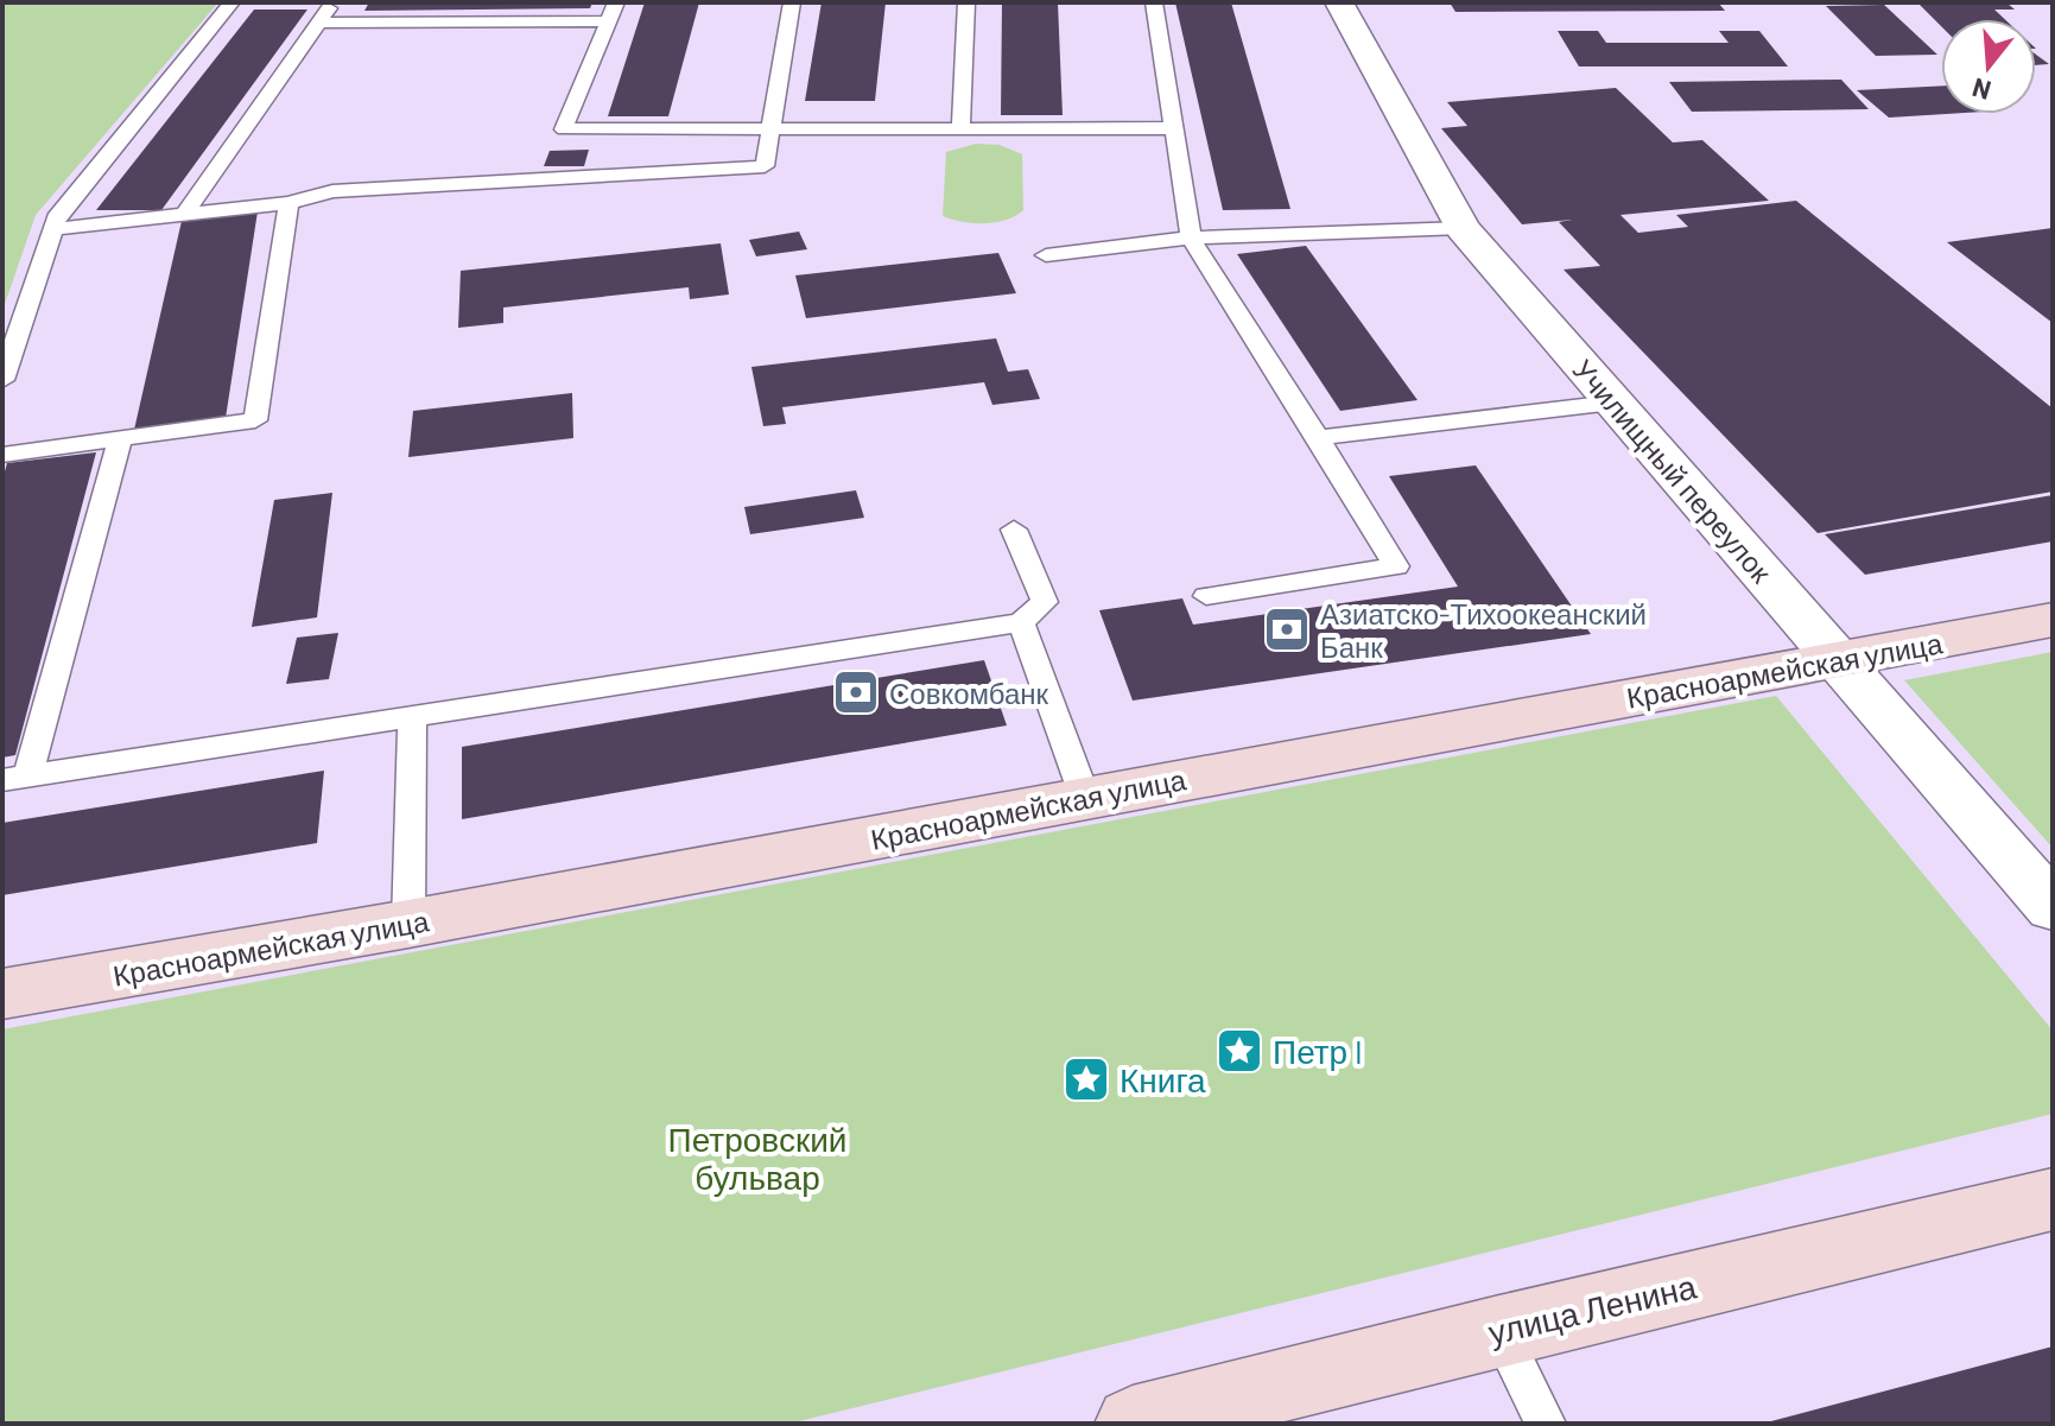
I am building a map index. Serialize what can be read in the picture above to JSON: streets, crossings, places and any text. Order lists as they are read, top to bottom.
{
  "streets": {
    "main road": ["Красноармейская улица", "улица Ленина"],
    "street": ["Училищный переулок"]
  },
  "crossings": [
    ["Училищный переулок", "Красноармейская улица"]
  ],
  "parks": ["Петровский бульвар"],
  "places": {
    "bank": ["Азиатско-Тихоокеанский Банк", "Совкомбанк"],
    "place": ["Петр I", "Книга"]
  },
  "north": "bottom"
}
